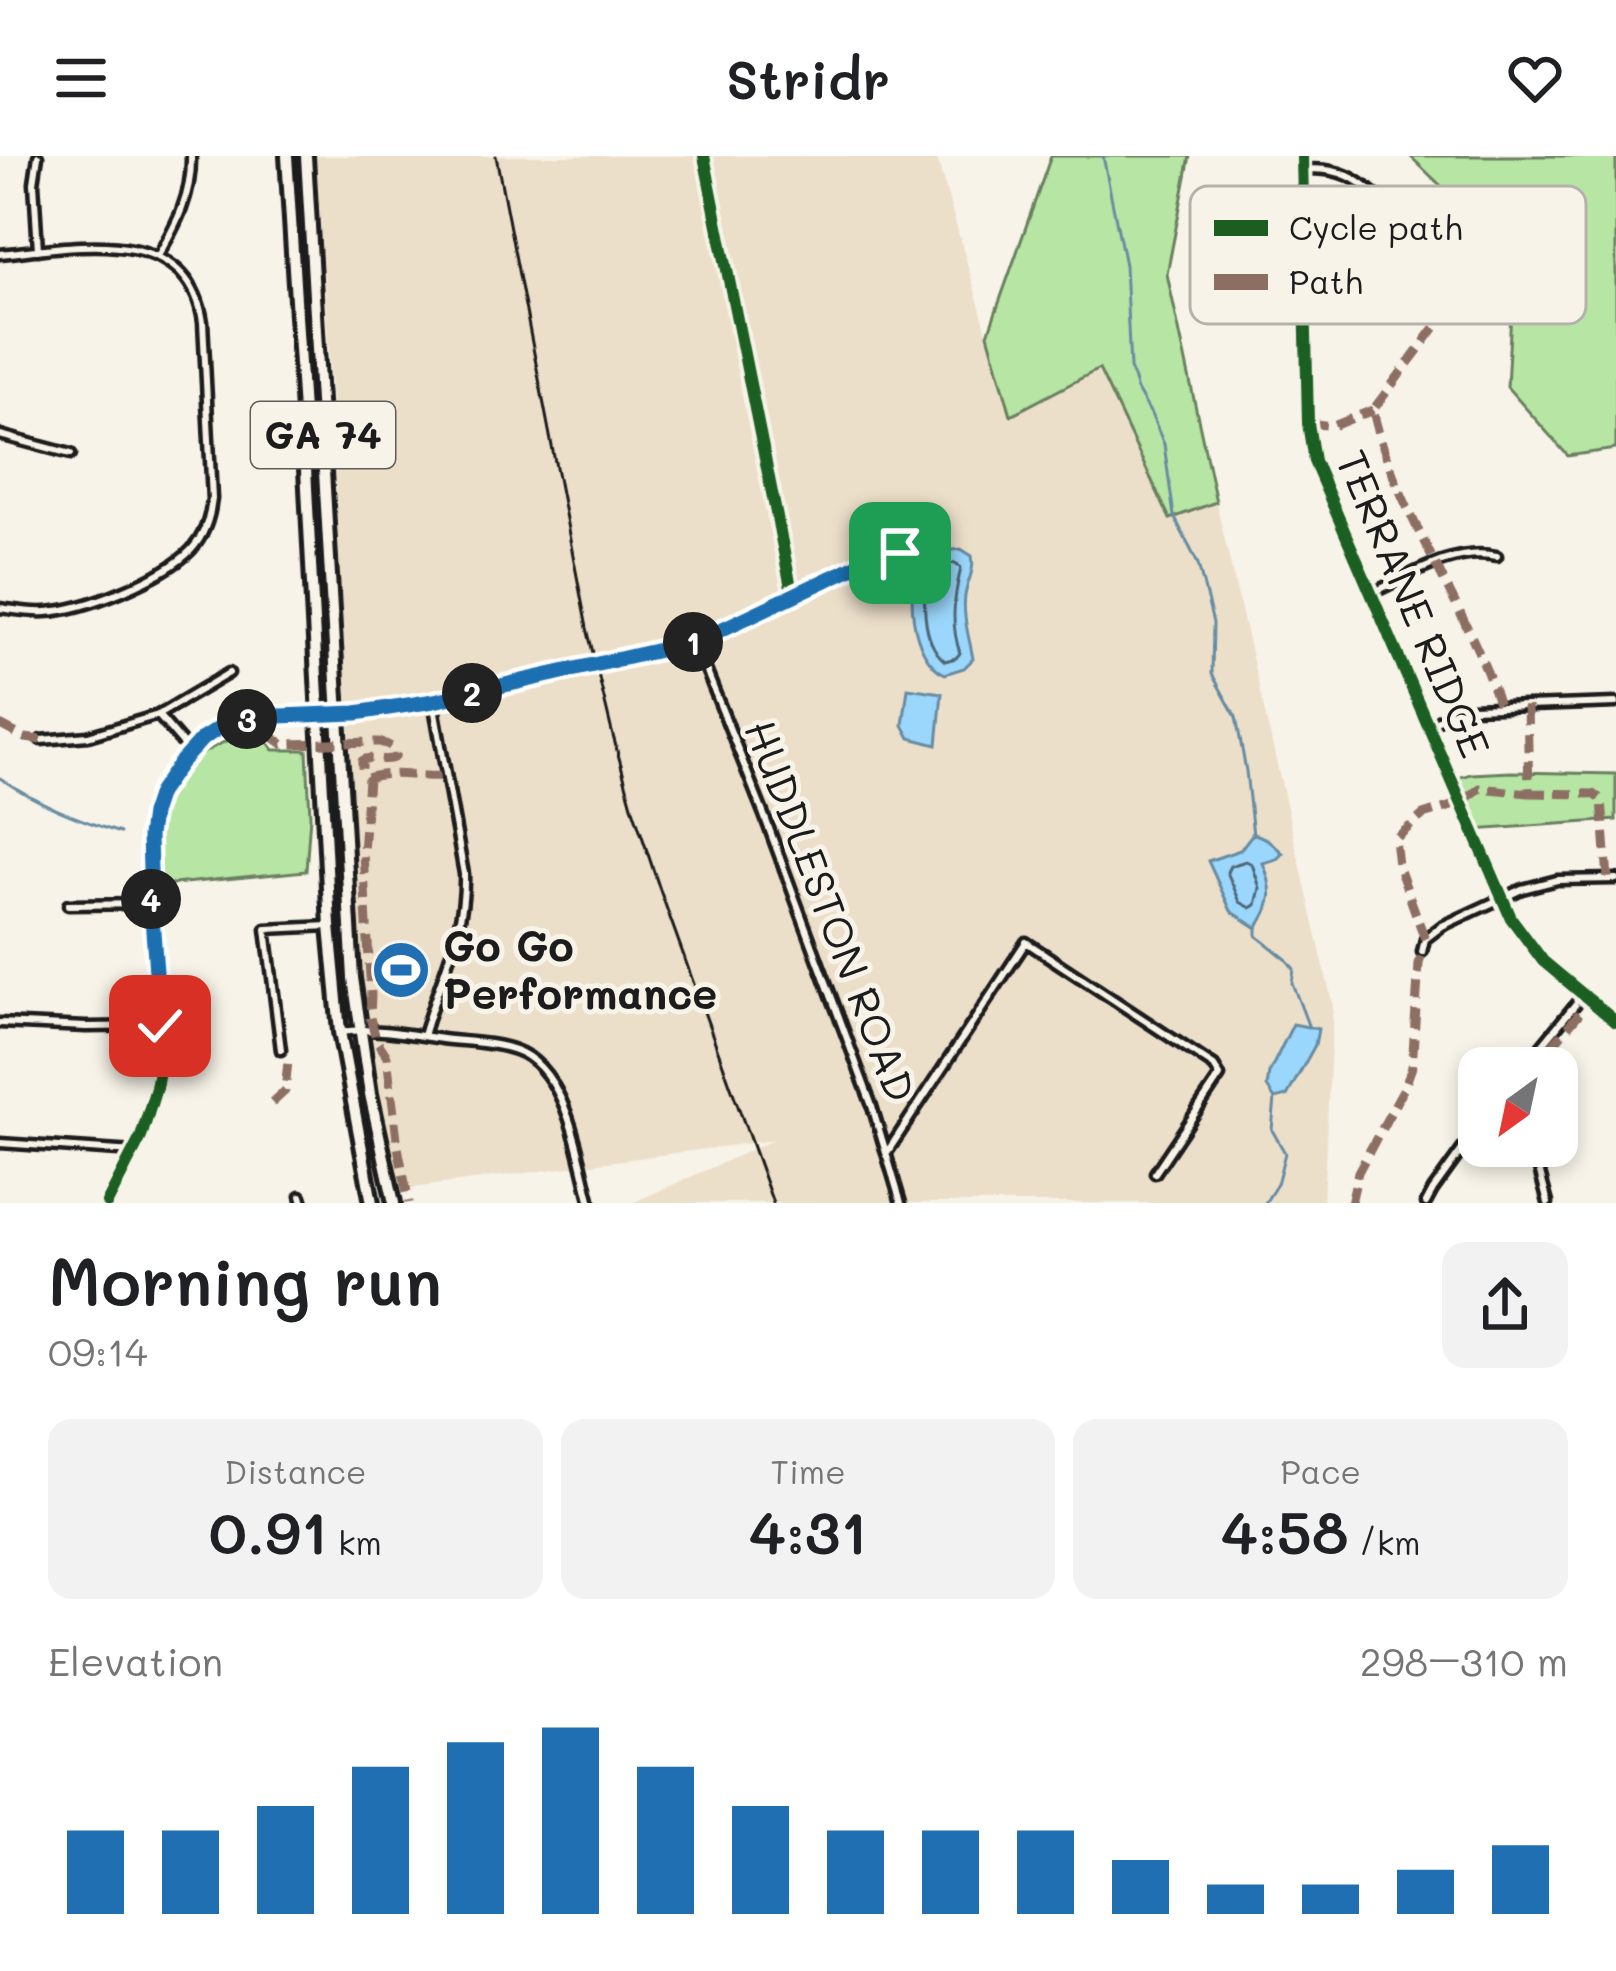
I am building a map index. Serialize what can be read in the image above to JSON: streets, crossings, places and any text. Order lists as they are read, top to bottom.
{
  "streets": {
    "main road": ["GA 74"],
    "street": ["TERRANE RIDGE", "HUDDLESTON ROAD"]
  },
  "places": {
    "sports": ["Go Go Performance"]
  },
  "legend": ["Cycle path", "Path"],
  "north": "bottom left",
  "page": {
    "header": "Stridr",
    "pins": [
      "1",
      "2",
      "3",
      "4"
    ],
    "heading": ["Morning run", "09:14"],
    "stats": [
      ["Distance", "0.91 km"],
      ["Time", "4:31"],
      ["Pace", "4:58 /km"]
    ],
    "chart": ["Elevation", "298–310 m"]
  }
}
